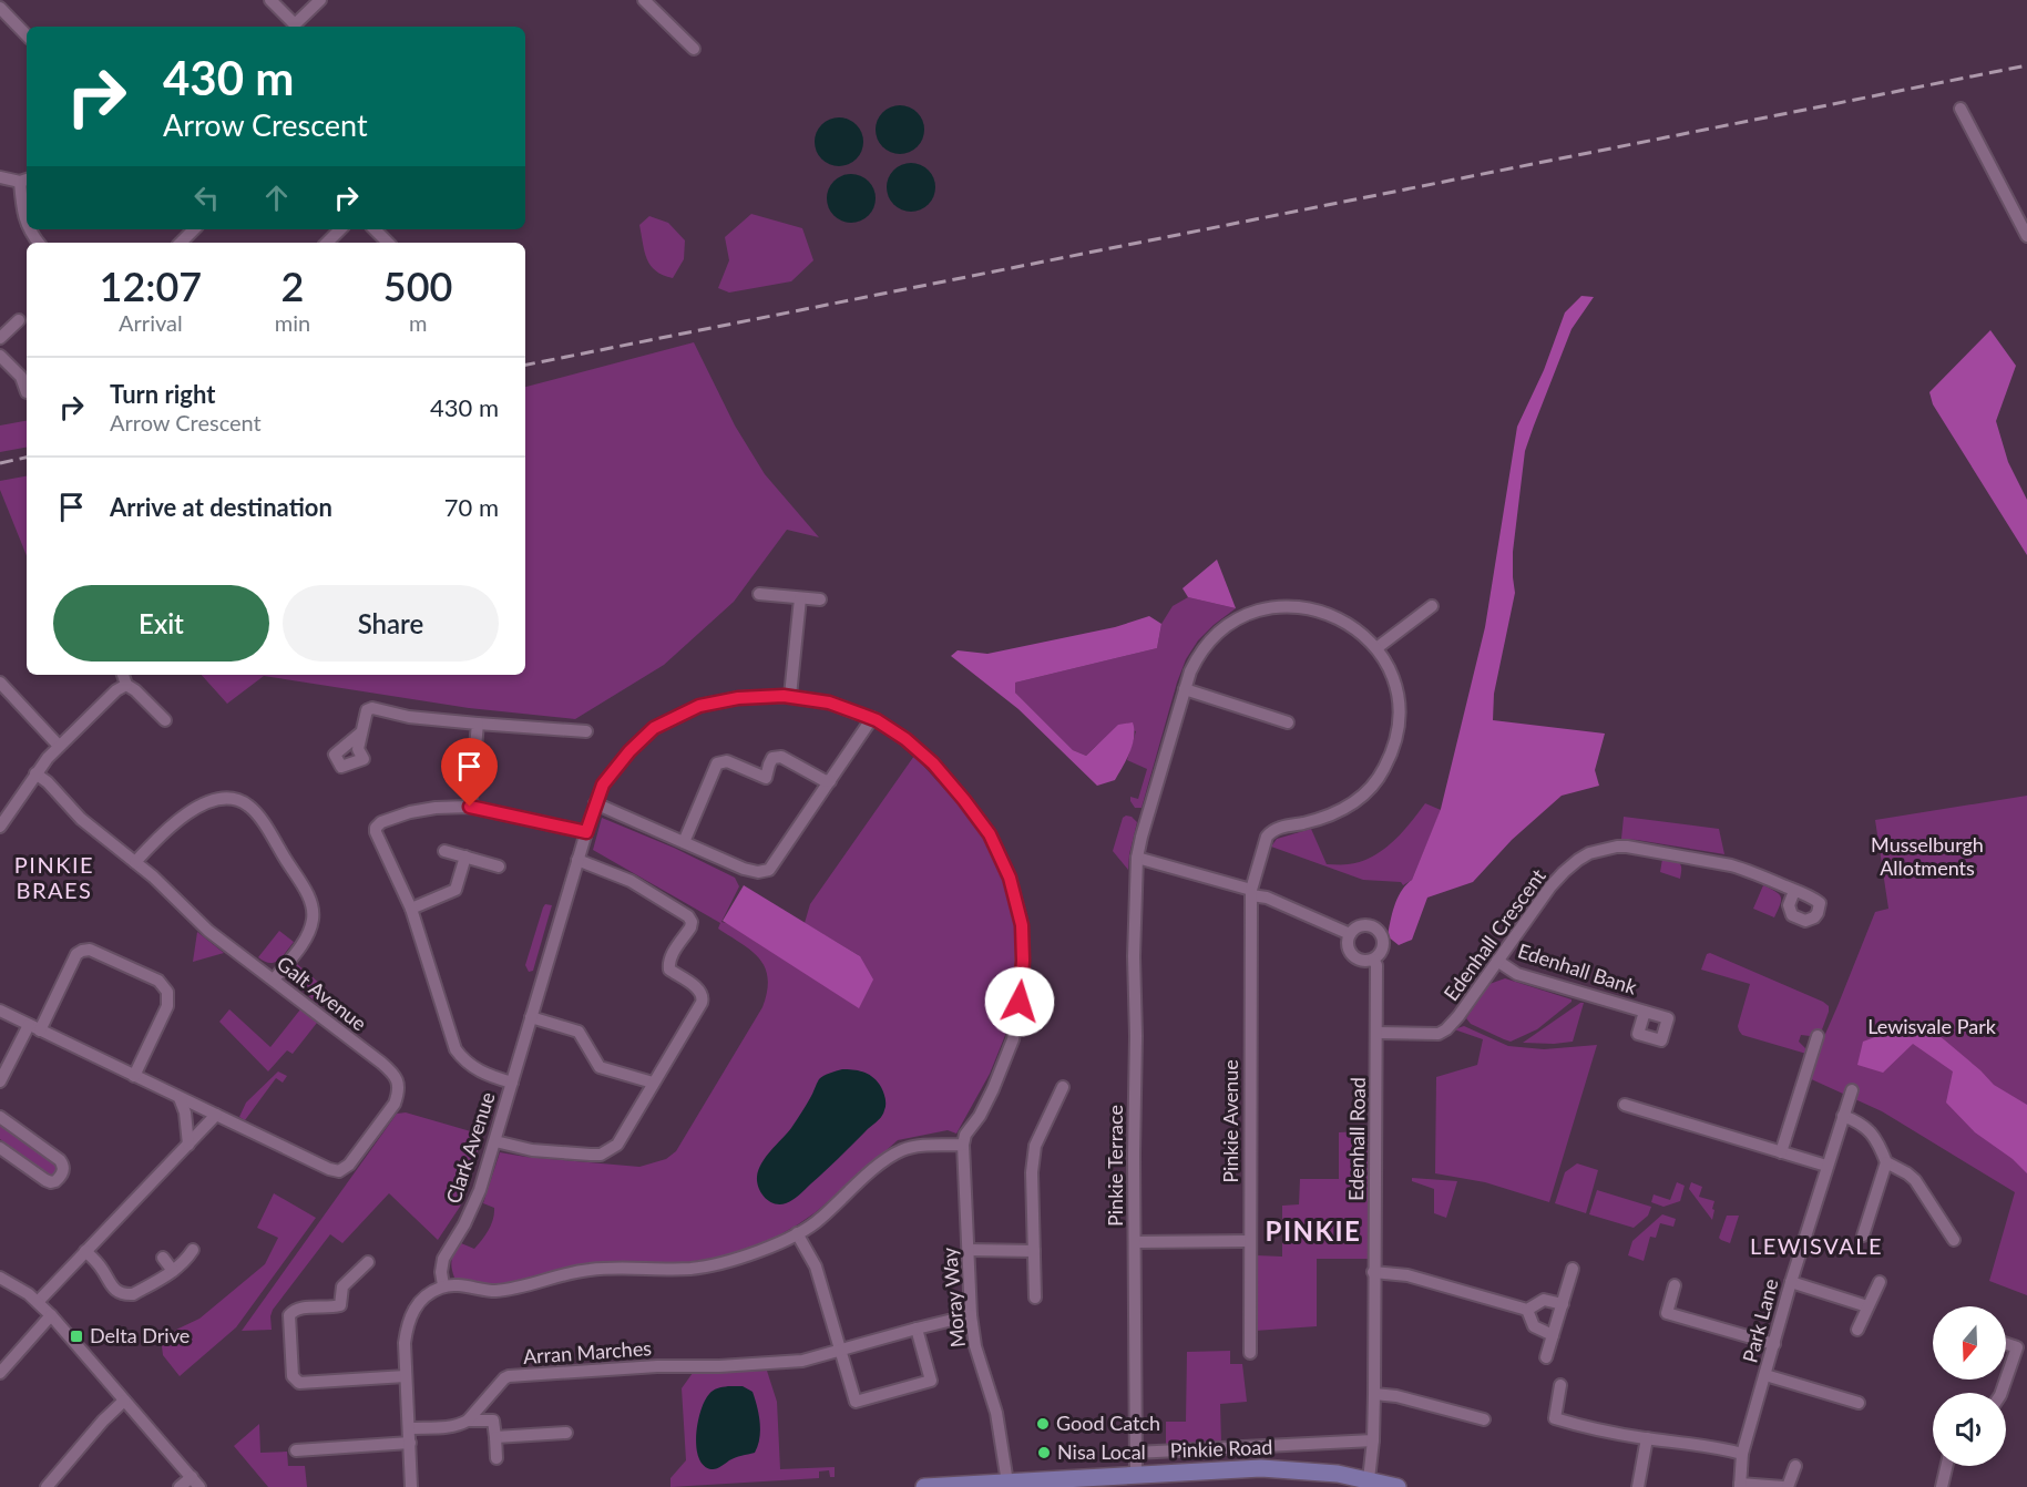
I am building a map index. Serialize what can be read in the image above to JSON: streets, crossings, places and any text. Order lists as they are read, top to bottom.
{
  "streets": {
    "main road": ["Pinkie Road"],
    "street": [
      "Edenhall Crescent",
      "Edenhall Bank",
      "Galt Avenue",
      "Pinkie Avenue",
      "Edenhall Road",
      "Clark Avenue",
      "Pinkie Terrace",
      "Moray Way",
      "Park Lane",
      "Arran Marches"
    ]
  },
  "crossings": [
    ["Edenhall Crescent", "Edenhall Bank"],
    ["Edenhall Crescent", "Edenhall Road"],
    ["Pinkie Avenue", "Pinkie Terrace"],
    ["Edenhall Road", "Pinkie Road"],
    ["Clark Avenue", "Moray Way"],
    ["Pinkie Terrace", "Pinkie Road"],
    ["Moray Way", "Arran Marches"],
    ["Moray Way", "Pinkie Road"]
  ],
  "districts": ["PINKIE BRAES", "PINKIE", "LEWISVALE"],
  "parks": ["Musselburgh Allotments", "Lewisvale Park"],
  "places": {
    "transit": ["Delta Drive"],
    "other": ["Good Catch", "Nisa Local"]
  },
  "north": "bottom",
  "page": {
    "turn": ["430 m", "Arrow Crescent"],
    "eta": [
      "12:07",
      "Arrival",
      "2",
      "min",
      "500",
      "m"
    ],
    "list": [
      {
        "name": "Turn right",
        "note": "Arrow Crescent",
        "value": "430 m"
      },
      {
        "name": "Arrive at destination",
        "value": "70 m"
      }
    ],
    "buttons": ["Exit", "Share"]
  }
}
